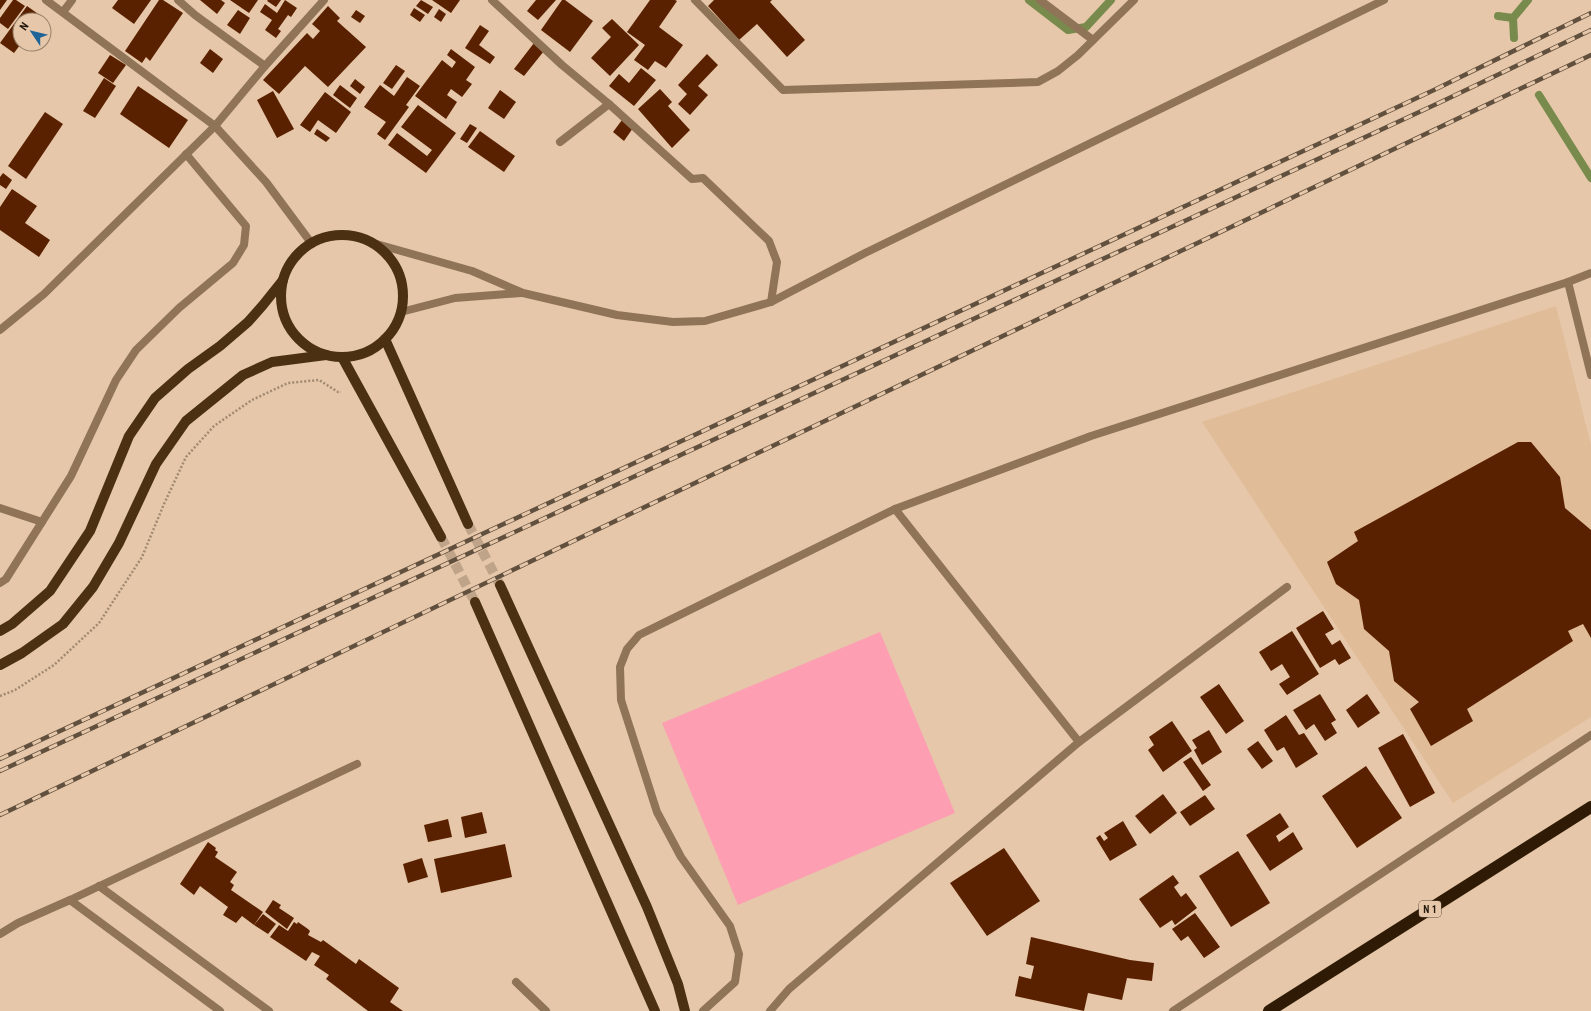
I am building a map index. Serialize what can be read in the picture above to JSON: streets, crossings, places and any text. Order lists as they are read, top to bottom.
{
  "streets": {
    "highway": ["N 1"]
  },
  "north": "top left"
}
